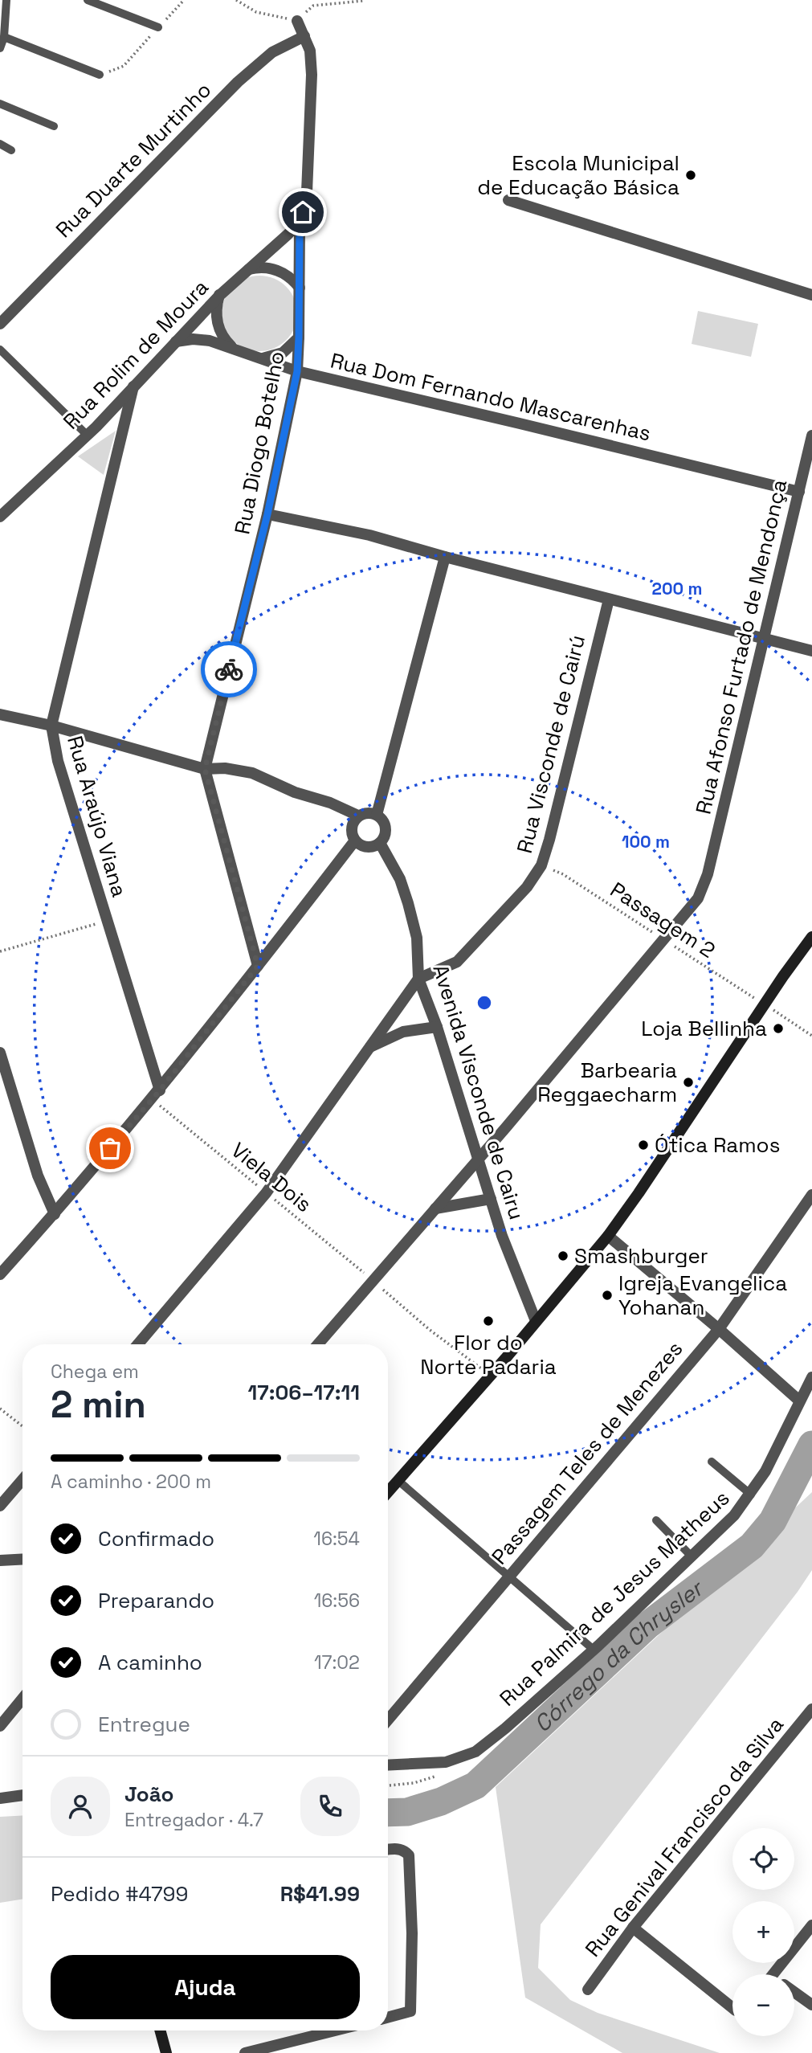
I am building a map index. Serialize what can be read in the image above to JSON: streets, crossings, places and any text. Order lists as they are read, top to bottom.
{
  "streets": {
    "street": [
      "Rua Duarte Murtinho",
      "Rua Rolim de Moura",
      "Rua Dom Fernando Mascarenhas",
      "Rua Diogo Botelho",
      "Rua Afonso Furtado de Mendonça",
      "Rua Visconde de Cairú",
      "Rua Araújo Viana",
      "Avenida Visconde de Cairu",
      "Passagem Teles de Menezes",
      "Rua Palmira de Jesus Matheus",
      "Rua Genival Francisco da Silva"
    ],
    "path": ["Passagem 2", "Viela Dois"]
  },
  "crossings": [
    ["Rua Duarte Murtinho", "Rua Diogo Botelho"],
    ["Rua Rolim de Moura", "Rua Dom Fernando Mascarenhas"],
    ["Rua Rolim de Moura", "Rua Diogo Botelho"],
    ["Rua Rolim de Moura", "Rua Araújo Viana"],
    ["Rua Dom Fernando Mascarenhas", "Rua Diogo Botelho"],
    ["Rua Dom Fernando Mascarenhas", "Rua Afonso Furtado de Mendonça"],
    ["Rua Afonso Furtado de Mendonça", "Passagem 2"],
    ["Rua Afonso Furtado de Mendonça", "Avenida Visconde de Cairu"],
    ["Rua Afonso Furtado de Mendonça", "Viela Dois"],
    ["Rua Visconde de Cairú", "Passagem 2"],
    ["Rua Visconde de Cairú", "Avenida Visconde de Cairu"],
    ["Rua Araújo Viana", "Viela Dois"]
  ],
  "water": ["Córrego da Chrysler"],
  "places": [
    "Escola Municipal de Educação Básica",
    "Loja Bellinha",
    "Barbearia Reggaecharm",
    "Ótica Ramos",
    "Smashburger",
    "Igreja Evangelica Yohanan",
    "Flor do Norte Padaria"
  ],
  "page": {
    "heading": ["2 min", "Chega em", "17:06–17:11"],
    "panel": [
      "João",
      "Entregador · 4.7",
      "Pedido #4799",
      "R$41.99"
    ],
    "bar": "A caminho · 200 m",
    "list": [
      ["Confirmado", "16:54"],
      ["Preparando", "16:56"],
      ["A caminho", "17:02"],
      "Entregue"
    ],
    "map_buttons": ["+", "−"],
    "buttons": "Ajuda"
  },
  "rings": ["200 m", "100 m"]
}
